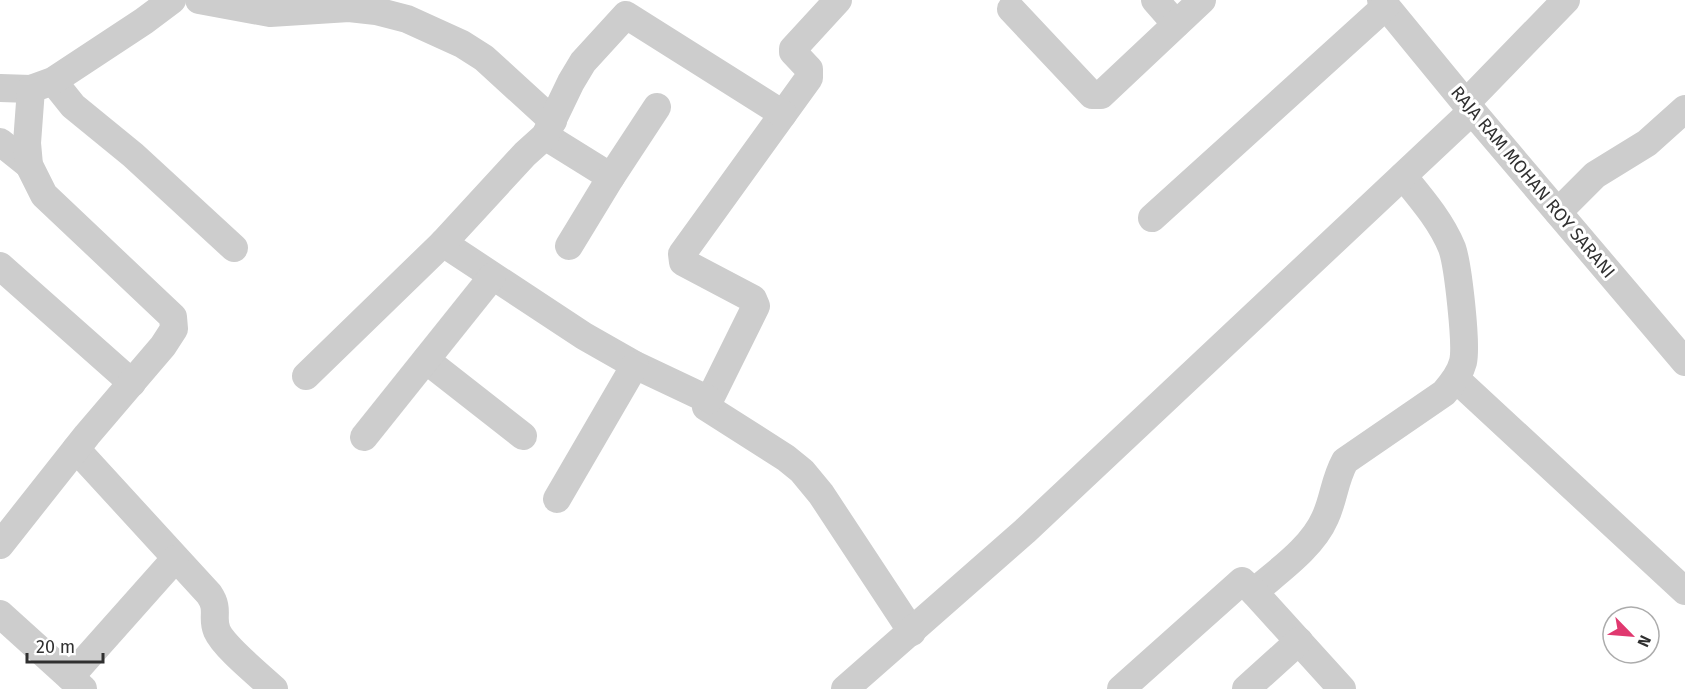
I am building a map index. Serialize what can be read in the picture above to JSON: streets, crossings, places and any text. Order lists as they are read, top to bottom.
{
  "streets": {
    "street": ["RAJA RAM MOHAN ROY SARANI"]
  },
  "scale_bar": "20 m",
  "north": "bottom right"
}
